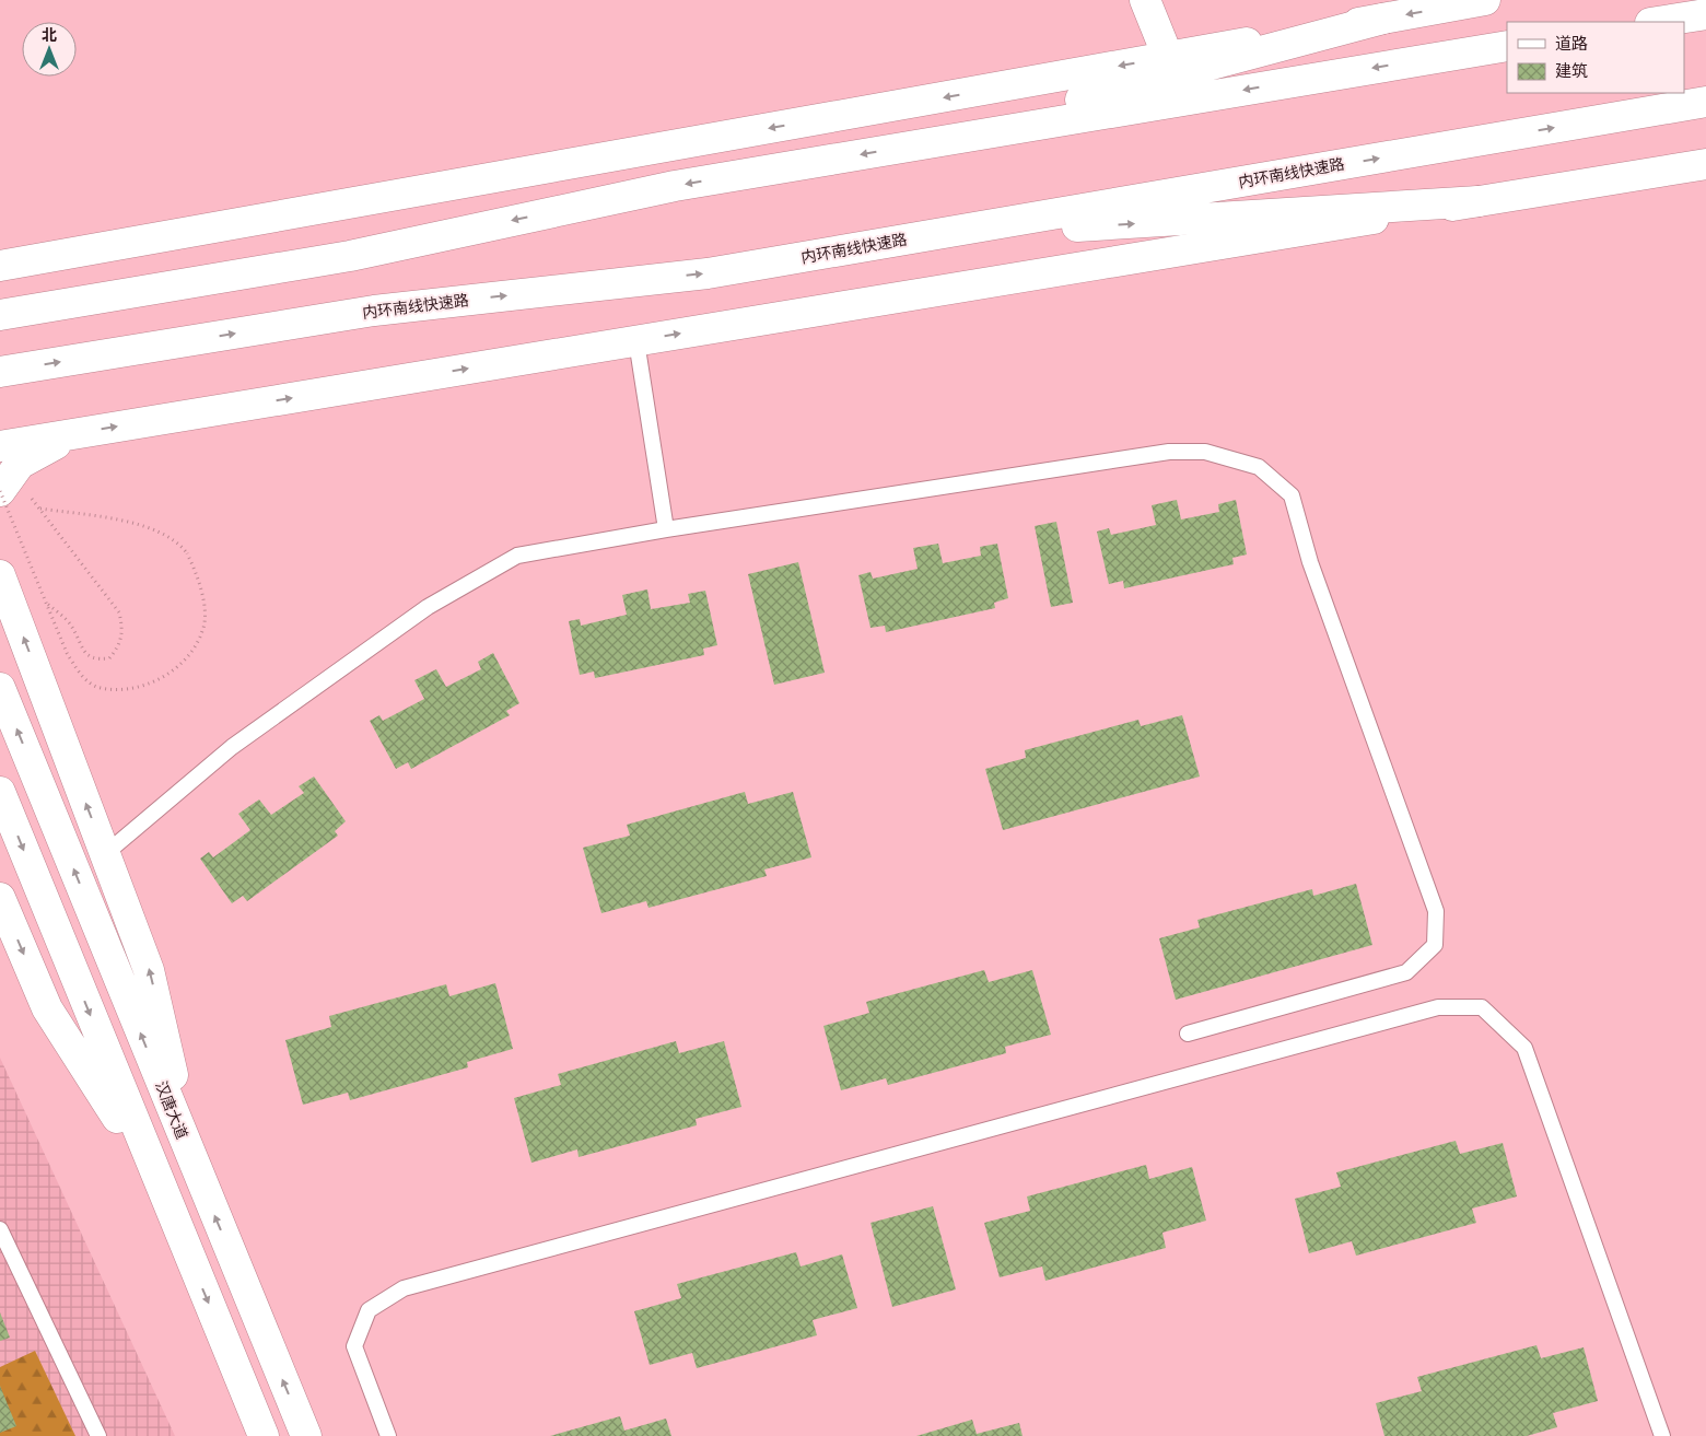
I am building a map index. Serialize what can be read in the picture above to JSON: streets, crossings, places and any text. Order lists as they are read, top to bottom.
{
  "streets": {
    "main road": ["内环南线快速路", "汉唐大道"]
  },
  "legend": ["道路", "建筑"],
  "north": "top"
}
